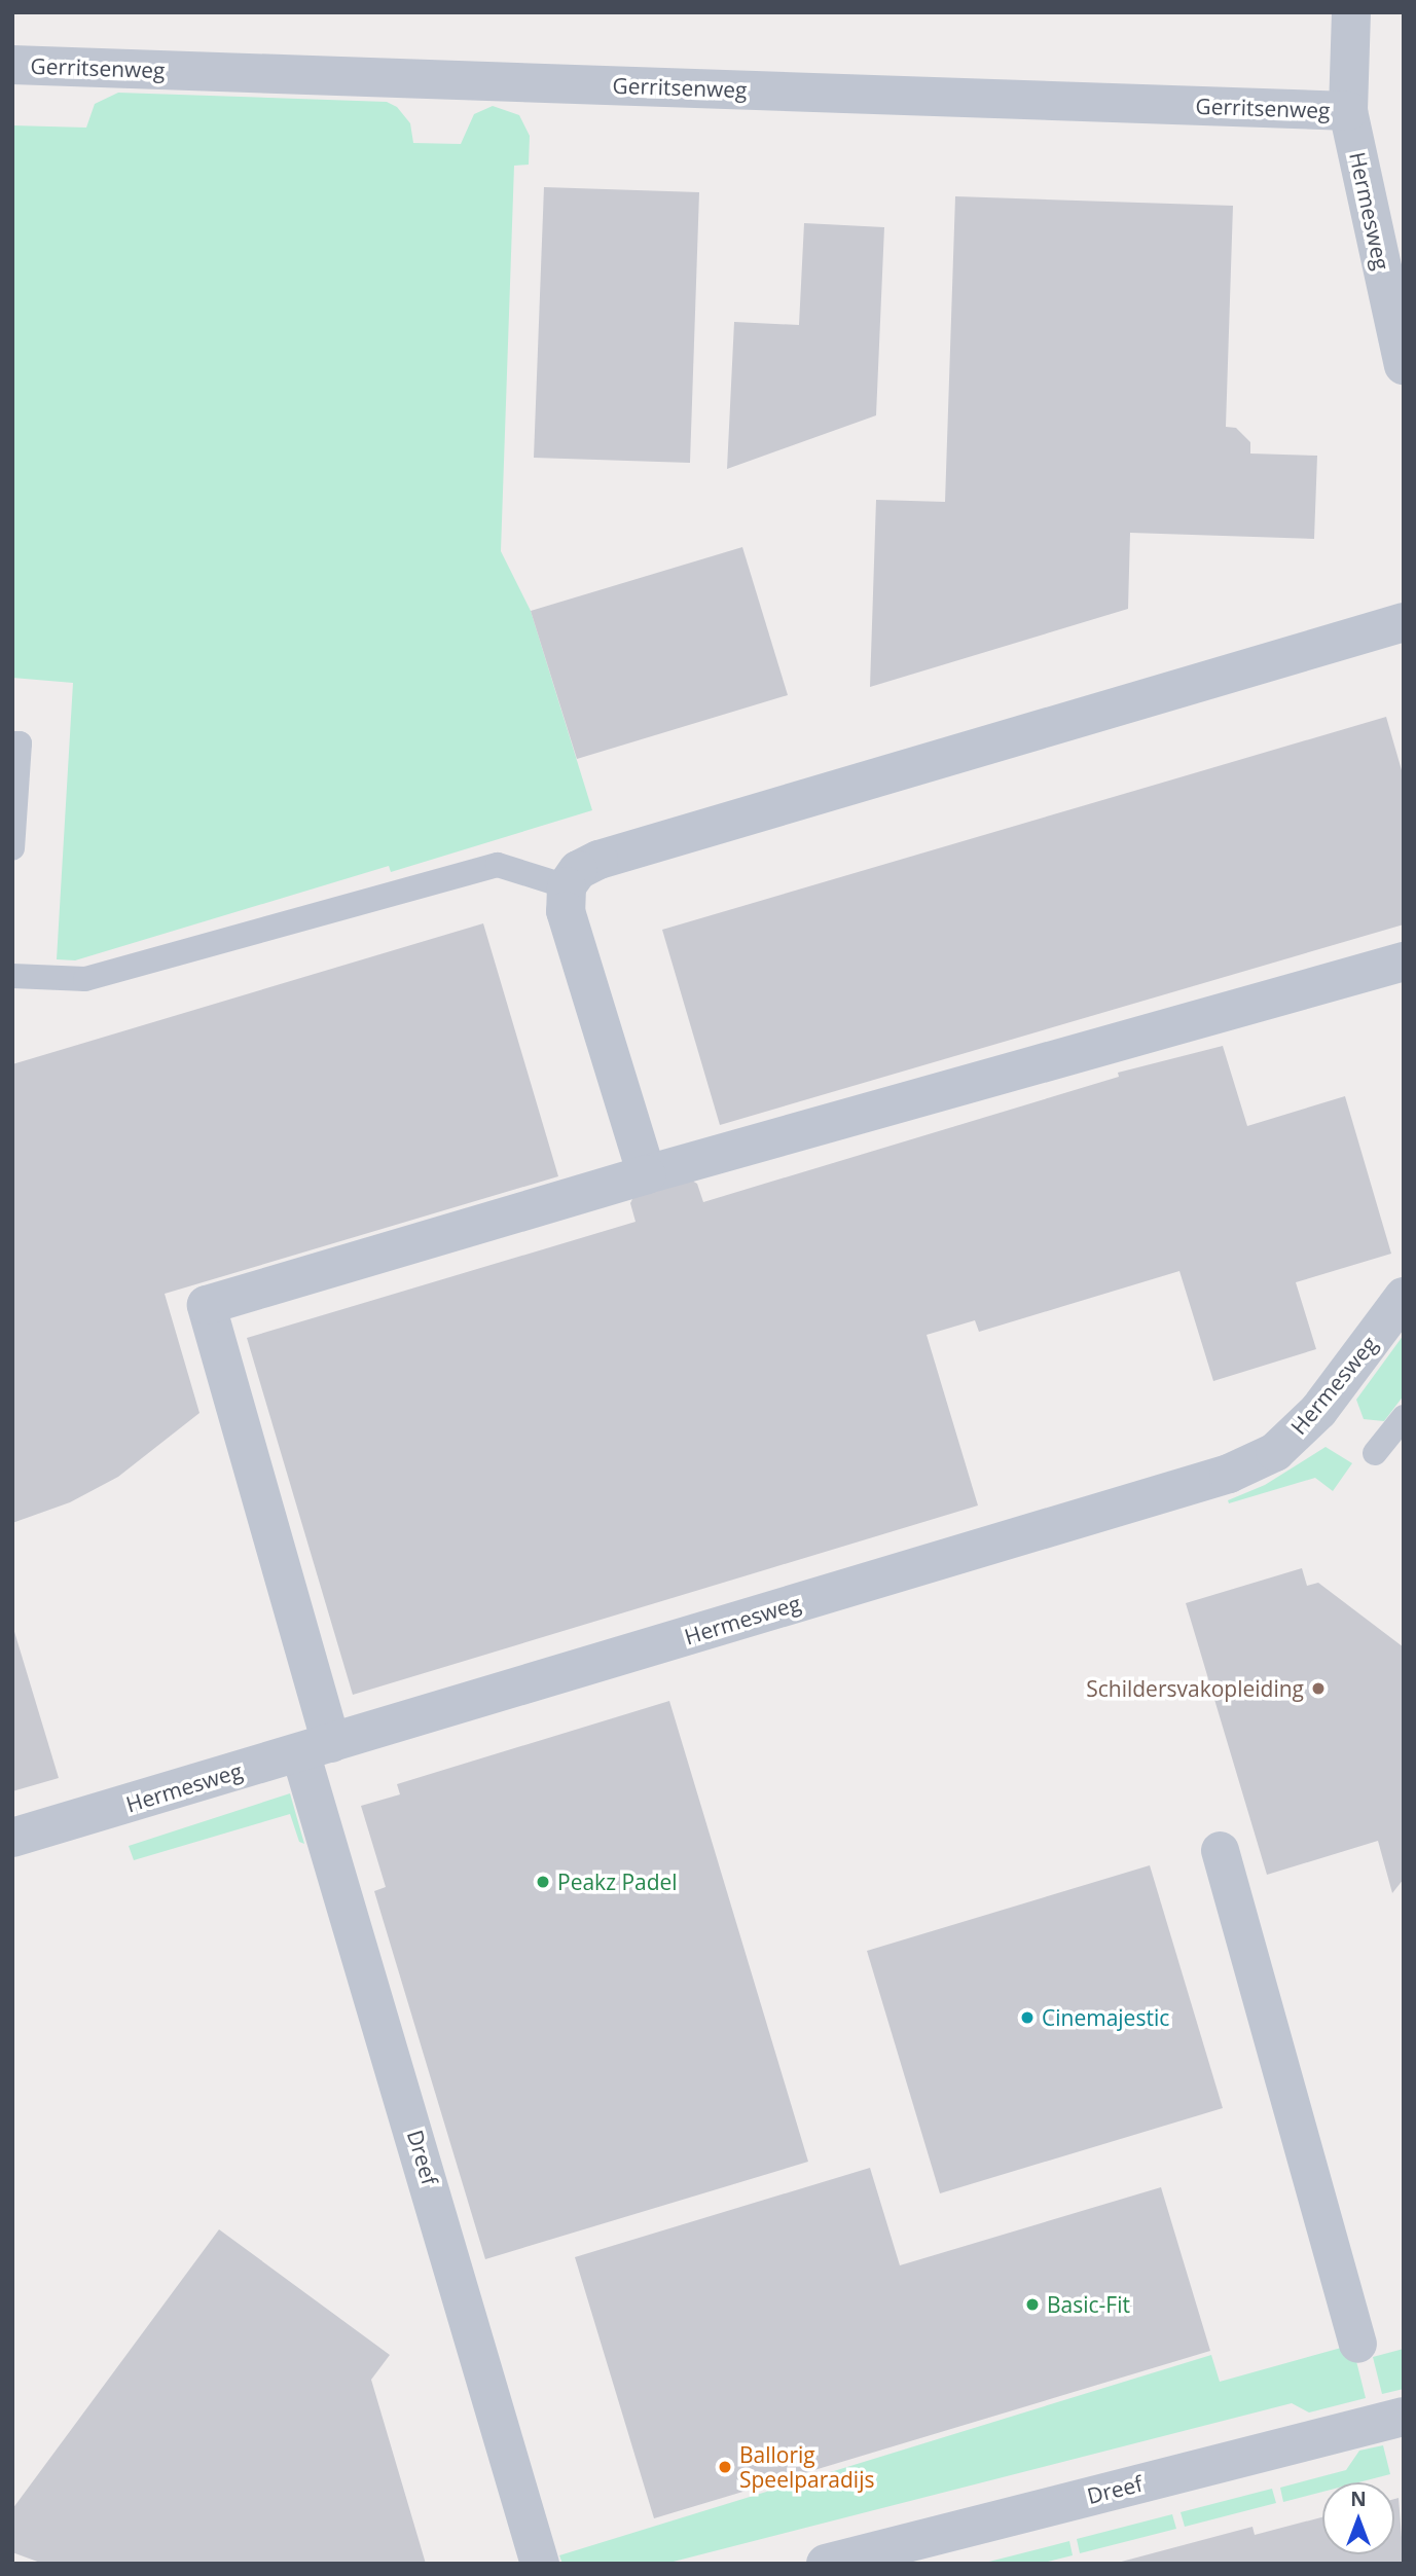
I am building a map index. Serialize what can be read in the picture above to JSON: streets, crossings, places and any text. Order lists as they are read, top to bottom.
{
  "streets": {
    "street": ["Gerritsenweg", "Hermesweg", "Dreef"]
  },
  "crossings": [
    ["Gerritsenweg", "Hermesweg"],
    ["Hermesweg", "Dreef"]
  ],
  "places": [
    "Schildersvakopleiding",
    "Peakz Padel",
    "Cinemajestic",
    "Basic-Fit",
    "Ballorig Speelparadijs"
  ],
  "north": "top"
}
